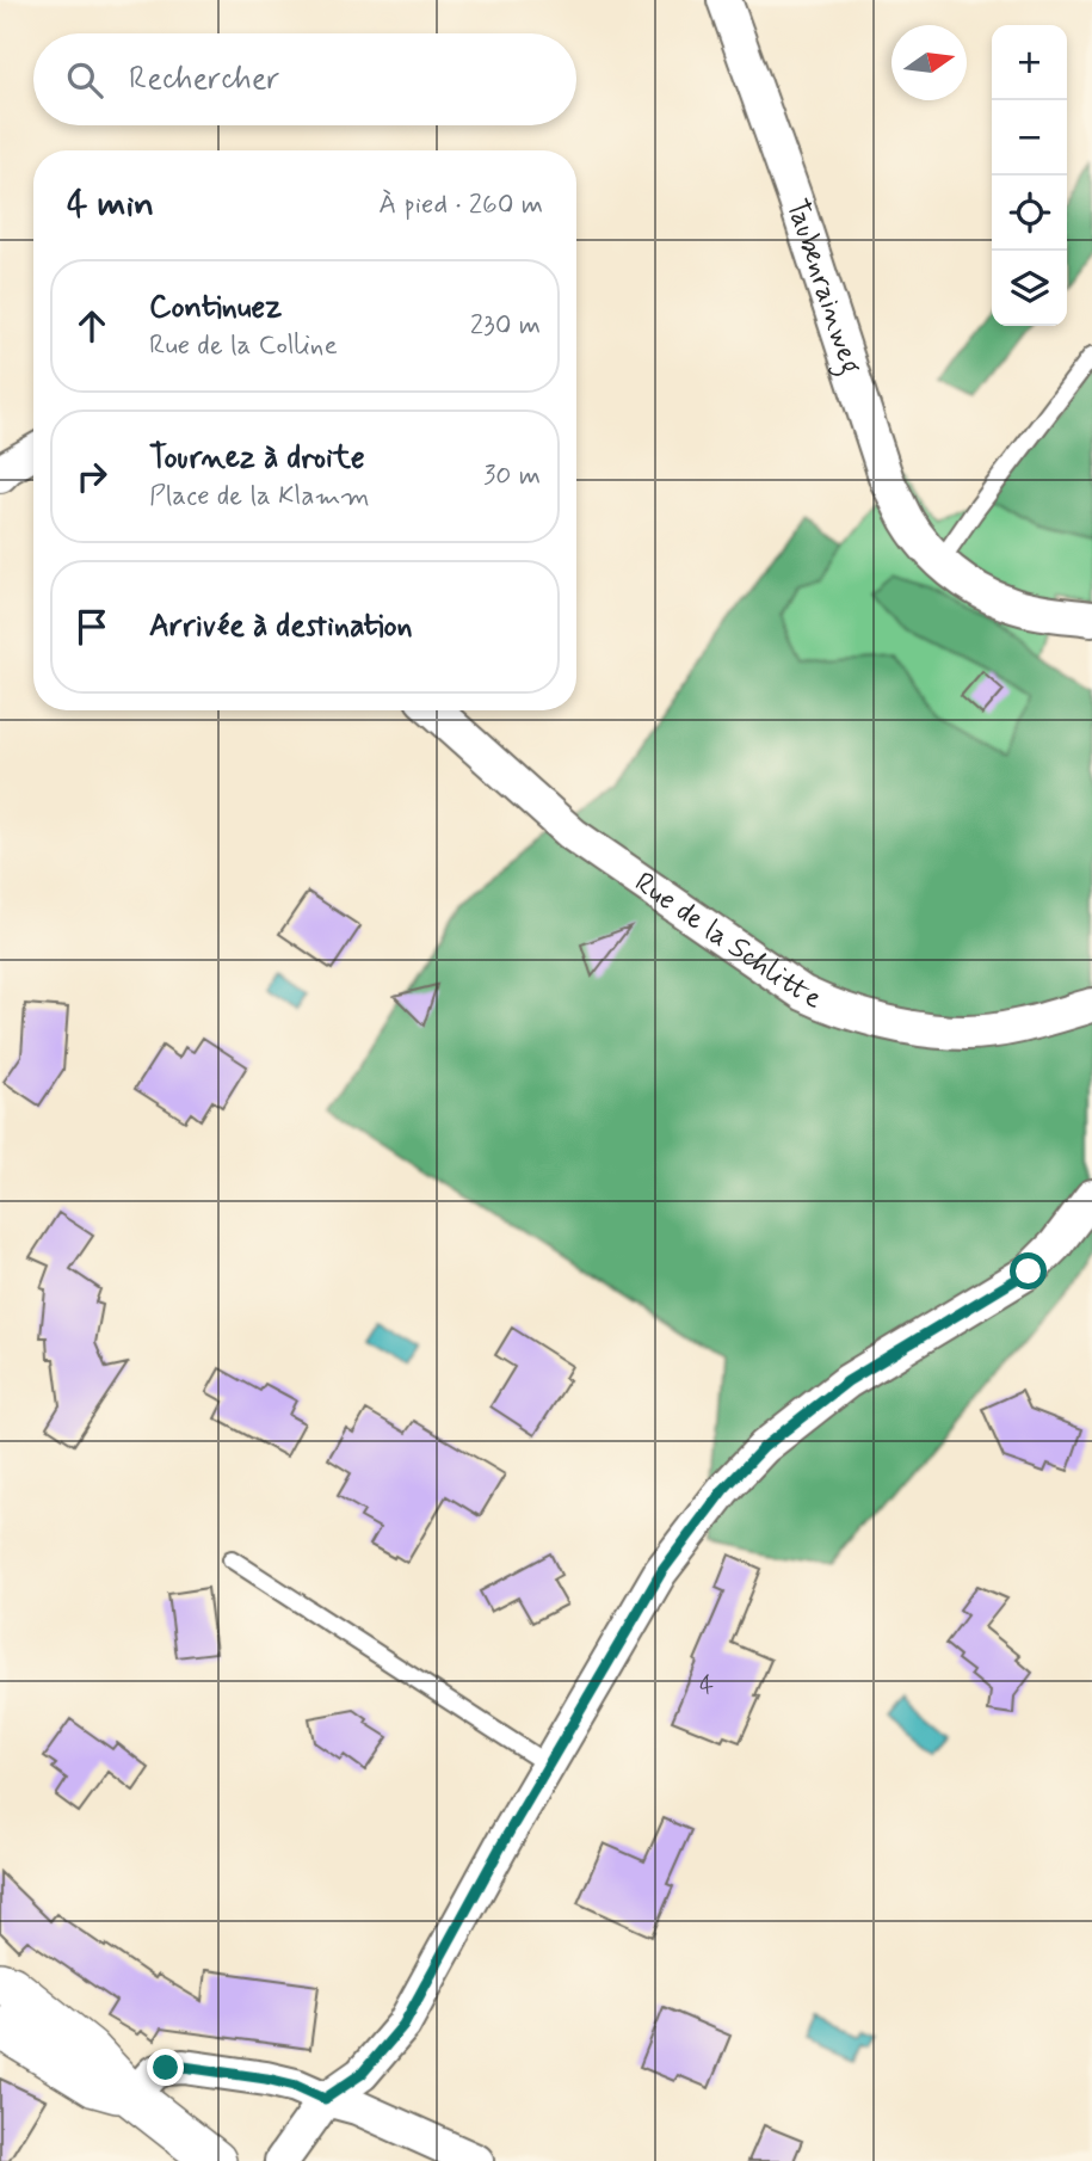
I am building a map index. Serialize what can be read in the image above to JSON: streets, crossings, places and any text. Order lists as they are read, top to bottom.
{
  "streets": {
    "street": ["Taubenrainweg", "Rue de la Schlitte"]
  },
  "house_numbers": ["4"],
  "north": "right",
  "page": {
    "map_buttons": ["+", "−"],
    "search": "Rechercher",
    "heading": ["4 min", "À pied · 260 m"],
    "list": [
      ["Continuez", "Rue de la Colline", "230 m"],
      ["Tournez à droite", "Place de la Klamm", "30 m"],
      "Arrivée à destination"
    ]
  }
}
